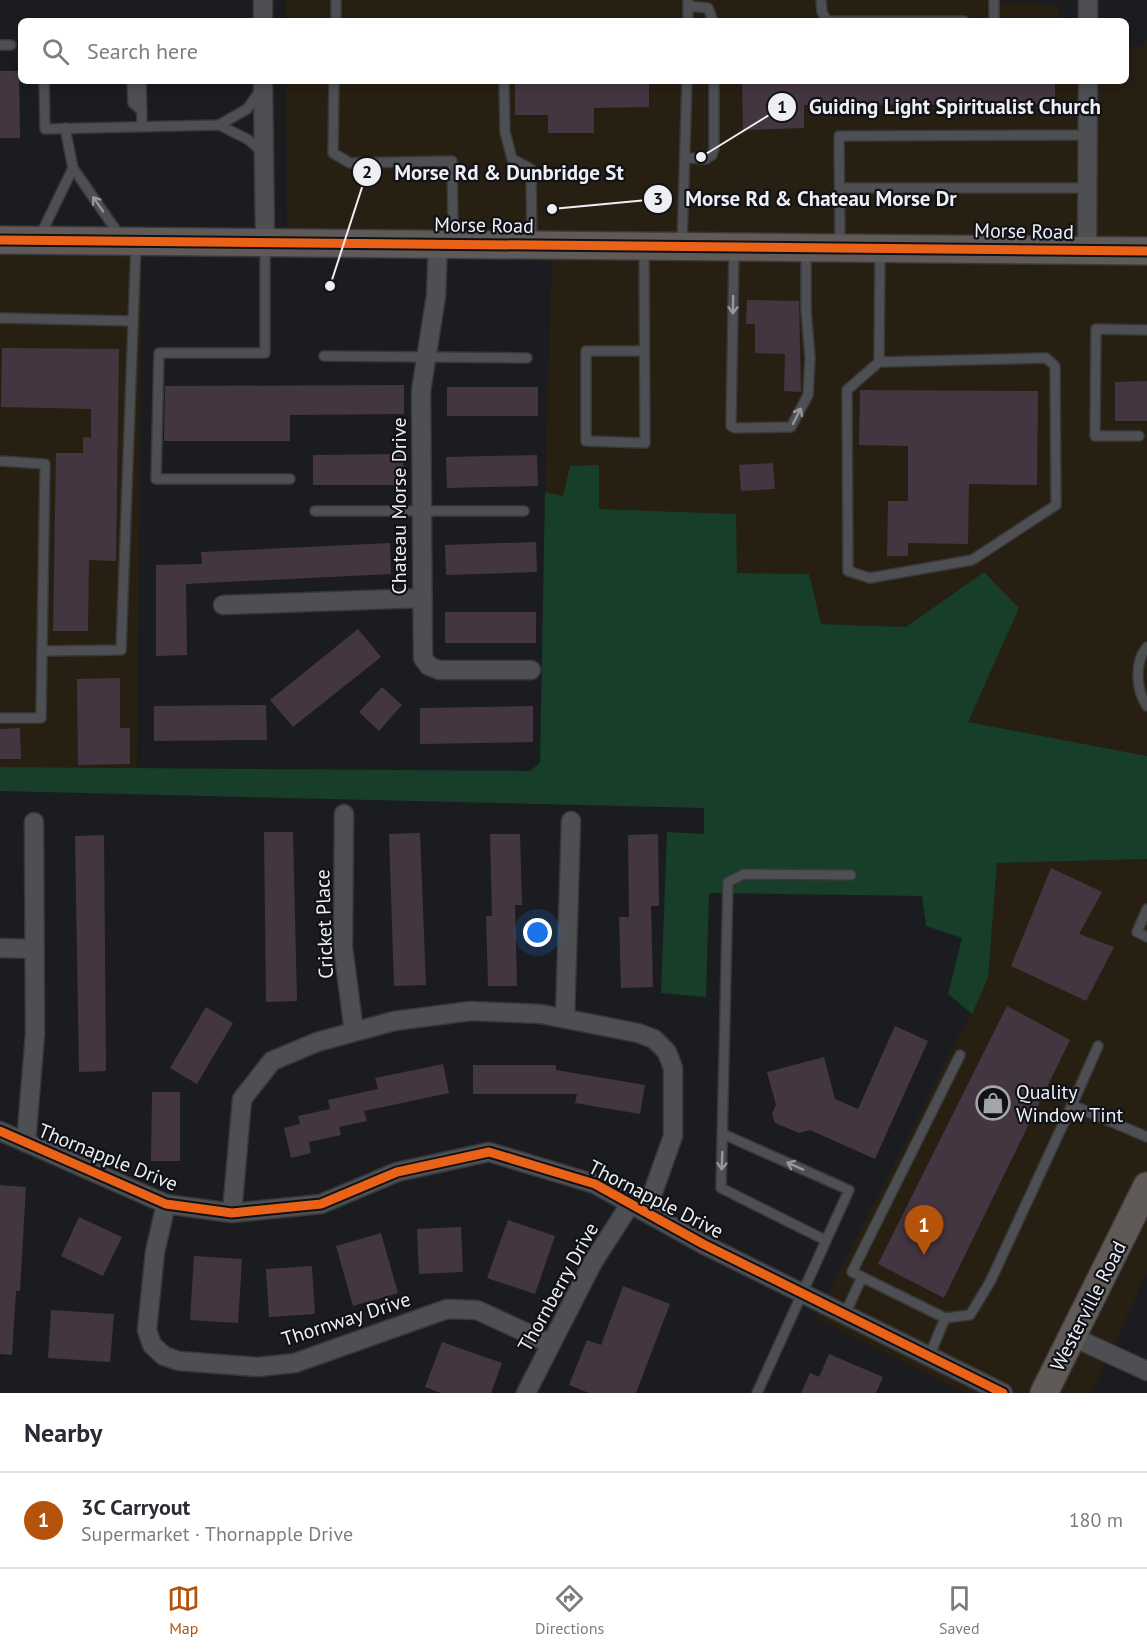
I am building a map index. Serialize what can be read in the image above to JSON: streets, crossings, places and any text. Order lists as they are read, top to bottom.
{
  "streets": {
    "main road": ["Morse Road", "Westerville Road"],
    "street": [
      "Chateau Morse Drive",
      "Cricket Place",
      "Thornapple Drive",
      "Thornberry Drive",
      "Thornway Drive"
    ]
  },
  "crossings": [
    ["Morse Road", "Chateau Morse Drive"],
    ["Cricket Place", "Thornberry Drive"],
    ["Thornapple Drive", "Thornberry Drive"],
    ["Thornapple Drive", "Thornway Drive"],
    ["Thornberry Drive", "Thornway Drive"]
  ],
  "places": {
    "other": ["Guiding Light Spiritualist Church", "Morse Rd & Chateau Morse Dr", "Morse Rd & Dunbridge St"],
    "shop": ["Quality Window Tint"]
  },
  "page": {
    "search": "Search here",
    "pins": "1",
    "heading": "Nearby",
    "list": [
      {
        "mark": "1",
        "name": "3C Carryout",
        "note": "Supermarket · Thornapple Drive",
        "value": "180 m"
      }
    ],
    "nav": ["Map", "Directions", "Saved"]
  }
}
